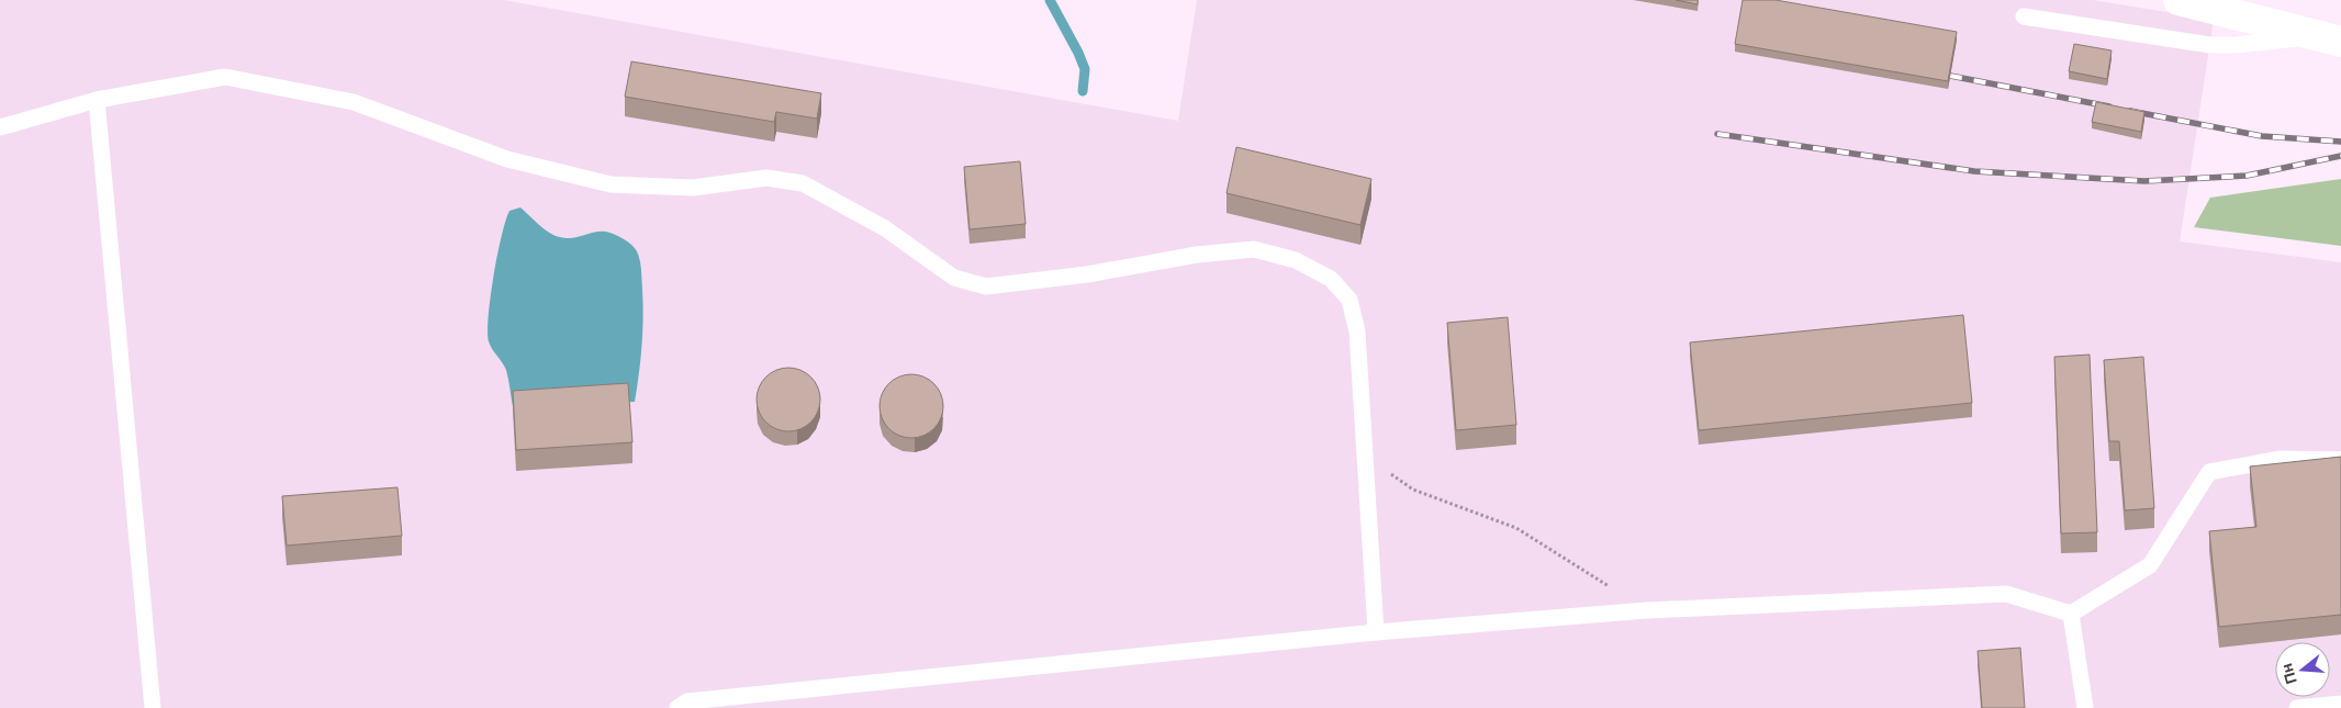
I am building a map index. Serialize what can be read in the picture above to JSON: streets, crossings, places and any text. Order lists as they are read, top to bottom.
{
  "north": "left"
}
